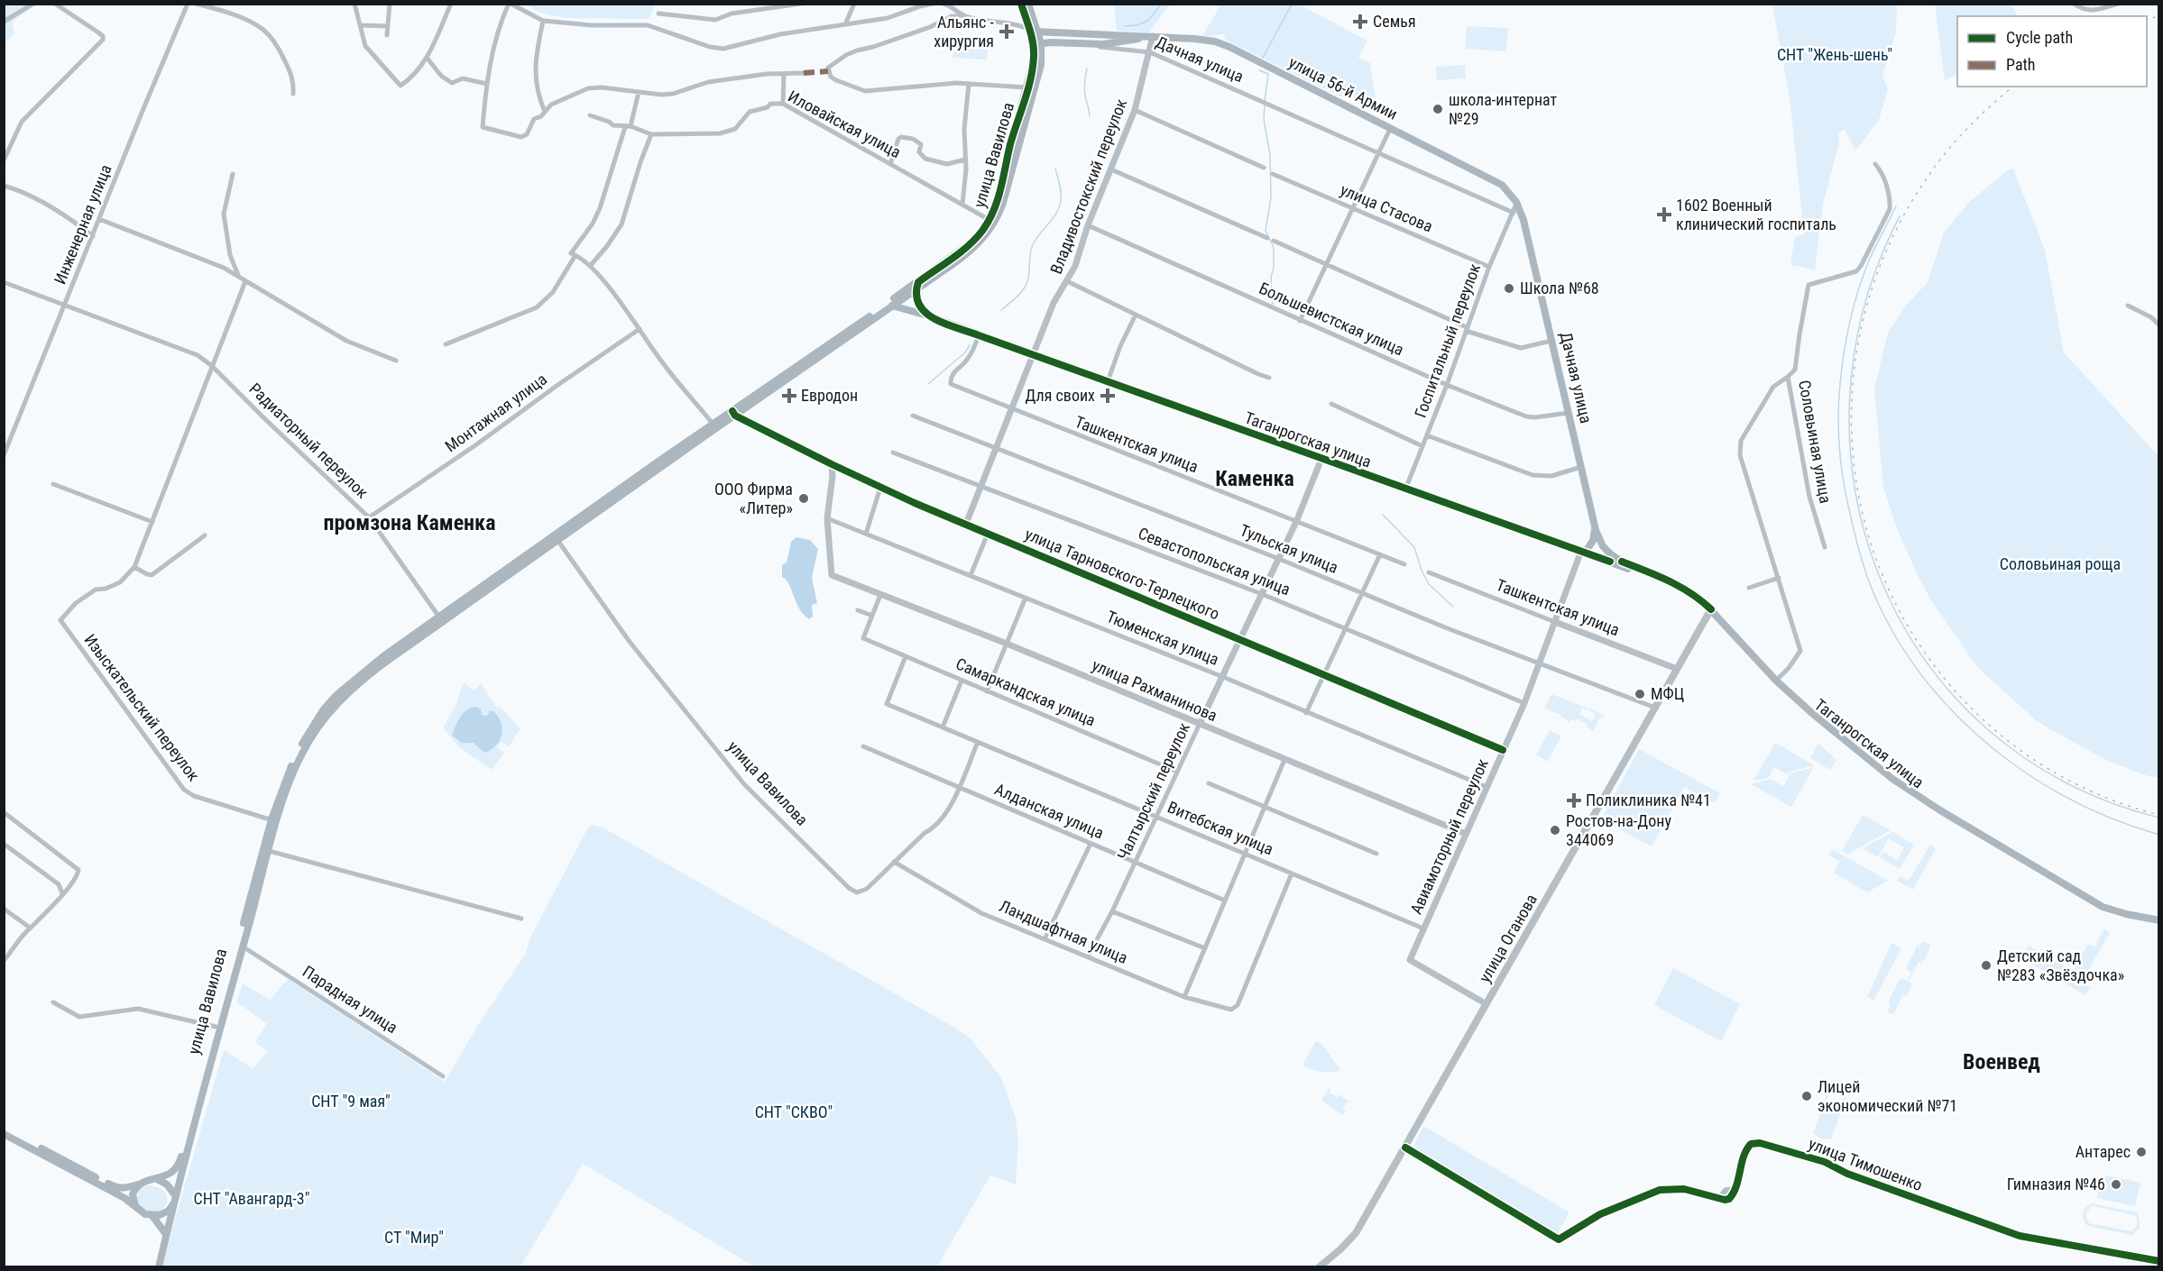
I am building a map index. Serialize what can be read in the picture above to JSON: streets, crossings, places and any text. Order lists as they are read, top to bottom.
{
  "streets": {
    "main road": [
      "Дачная улица",
      "улица 56-й Армии",
      "улица Вавилова",
      "Таганрогская улица",
      "улица Оганова"
    ],
    "street": [
      "Иловайская улица",
      "Владивостокский переулок",
      "улица Стасова",
      "Инженерная улица",
      "Большевистская улица",
      "Госпитальный переулок",
      "Монтажная улица",
      "Радиаторный переулок",
      "Соловьиная улица",
      "Ташкентская улица",
      "Тульская улица",
      "Севастопольская улица",
      "улица Тарновского-Терлецкого",
      "Тюменская улица",
      "улица Рахманинова",
      "Самаркандская улица",
      "Изыскательский переулок",
      "Чалтырский переулок",
      "Алданская улица",
      "Витебская улица",
      "Авиамоторный переулок",
      "Ландшафтная улица",
      "Парадная улица",
      "улица Тимошенко"
    ]
  },
  "crossings": [
    ["Дачная улица", "улица 56-й Армии"],
    ["Дачная улица", "улица Вавилова"],
    ["Дачная улица", "Владивостокский переулок"],
    ["Дачная улица", "Большевистская улица"],
    ["Дачная улица", "Госпитальный переулок"],
    ["Дачная улица", "Таганрогская улица"],
    ["улица 56-й Армии", "Владивостокский переулок"],
    ["Иловайская улица", "улица Вавилова"],
    ["улица Вавилова", "Таганрогская улица"],
    ["улица Вавилова", "Радиаторный переулок"],
    ["улица Вавилова", "улица Тарновского-Терлецкого"],
    ["улица Вавилова", "Изыскательский переулок"],
    ["улица Вавилова", "Алданская улица"],
    ["улица Вавилова", "Витебская улица"],
    ["улица Вавилова", "Ландшафтная улица"],
    ["улица Вавилова", "Парадная улица"],
    ["Владивостокский переулок", "Большевистская улица"],
    ["Владивостокский переулок", "Таганрогская улица"],
    ["Владивостокский переулок", "Ташкентская улица"],
    ["Владивостокский переулок", "Тульская улица"],
    ["Владивостокский переулок", "Севастопольская улица"],
    ["Владивостокский переулок", "улица Тарновского-Терлецкого"],
    ["улица Стасова", "Госпитальный переулок"],
    ["Инженерная улица", "Радиаторный переулок"],
    ["Большевистская улица", "Госпитальный переулок"],
    ["Госпитальный переулок", "Таганрогская улица"],
    ["Монтажная улица", "Радиаторный переулок"],
    ["Таганрогская улица", "Ташкентская улица"],
    ["Таганрогская улица", "Чалтырский переулок"],
    ["Таганрогская улица", "Авиамоторный переулок"],
    ["Таганрогская улица", "улица Оганова"],
    ["Ташкентская улица", "Чалтырский переулок"],
    ["Ташкентская улица", "Авиамоторный переулок"],
    ["Ташкентская улица", "улица Оганова"],
    ["Тульская улица", "Чалтырский переулок"],
    ["Тульская улица", "Авиамоторный переулок"],
    ["Тульская улица", "улица Оганова"],
    ["Севастопольская улица", "Чалтырский переулок"],
    ["Севастопольская улица", "Авиамоторный переулок"],
    ["улица Тарновского-Терлецкого", "Чалтырский переулок"],
    ["улица Тарновского-Терлецкого", "Авиамоторный переулок"],
    ["Тюменская улица", "улица Рахманинова"],
    ["Тюменская улица", "Чалтырский переулок"],
    ["Тюменская улица", "Авиамоторный переулок"],
    ["улица Рахманинова", "Чалтырский переулок"],
    ["улица Рахманинова", "Авиамоторный переулок"],
    ["Самаркандская улица", "Чалтырский переулок"],
    ["Самаркандская улица", "Витебская улица"],
    ["Чалтырский переулок", "Алданская улица"],
    ["Чалтырский переулок", "Витебская улица"],
    ["Чалтырский переулок", "Ландшафтная улица"],
    ["Витебская улица", "Авиамоторный переулок"],
    ["Витебская улица", "Ландшафтная улица"],
    ["Авиамоторный переулок", "улица Оганова"],
    ["улица Оганова", "улица Тимошенко"]
  ],
  "districts": ["Каменка", "промзона Каменка", "Военвед"],
  "parks": [
    "СНТ \"Жень-шень\"",
    "Соловьиная роща",
    "СНТ \"9 мая\"",
    "СНТ \"СКВО\"",
    "СНТ \"Авангард-3\"",
    "СТ \"Мир\""
  ],
  "places": {
    "health": [
      "Семья",
      "Альянс - хирургия",
      "1602 Военный клинический госпиталь",
      "Евродон",
      "Для своих",
      "Поликлиника №41"
    ],
    "other": [
      "школа-интернат №29",
      "Школа №68",
      "ООО Фирма «Литер»",
      "МФЦ",
      "Ростов-на-Дону 344069",
      "Детский сад №283 «Звёздочка»",
      "Лицей экономический №71",
      "Антарес",
      "Гимназия №46"
    ]
  },
  "legend": ["Cycle path", "Path"]
}
